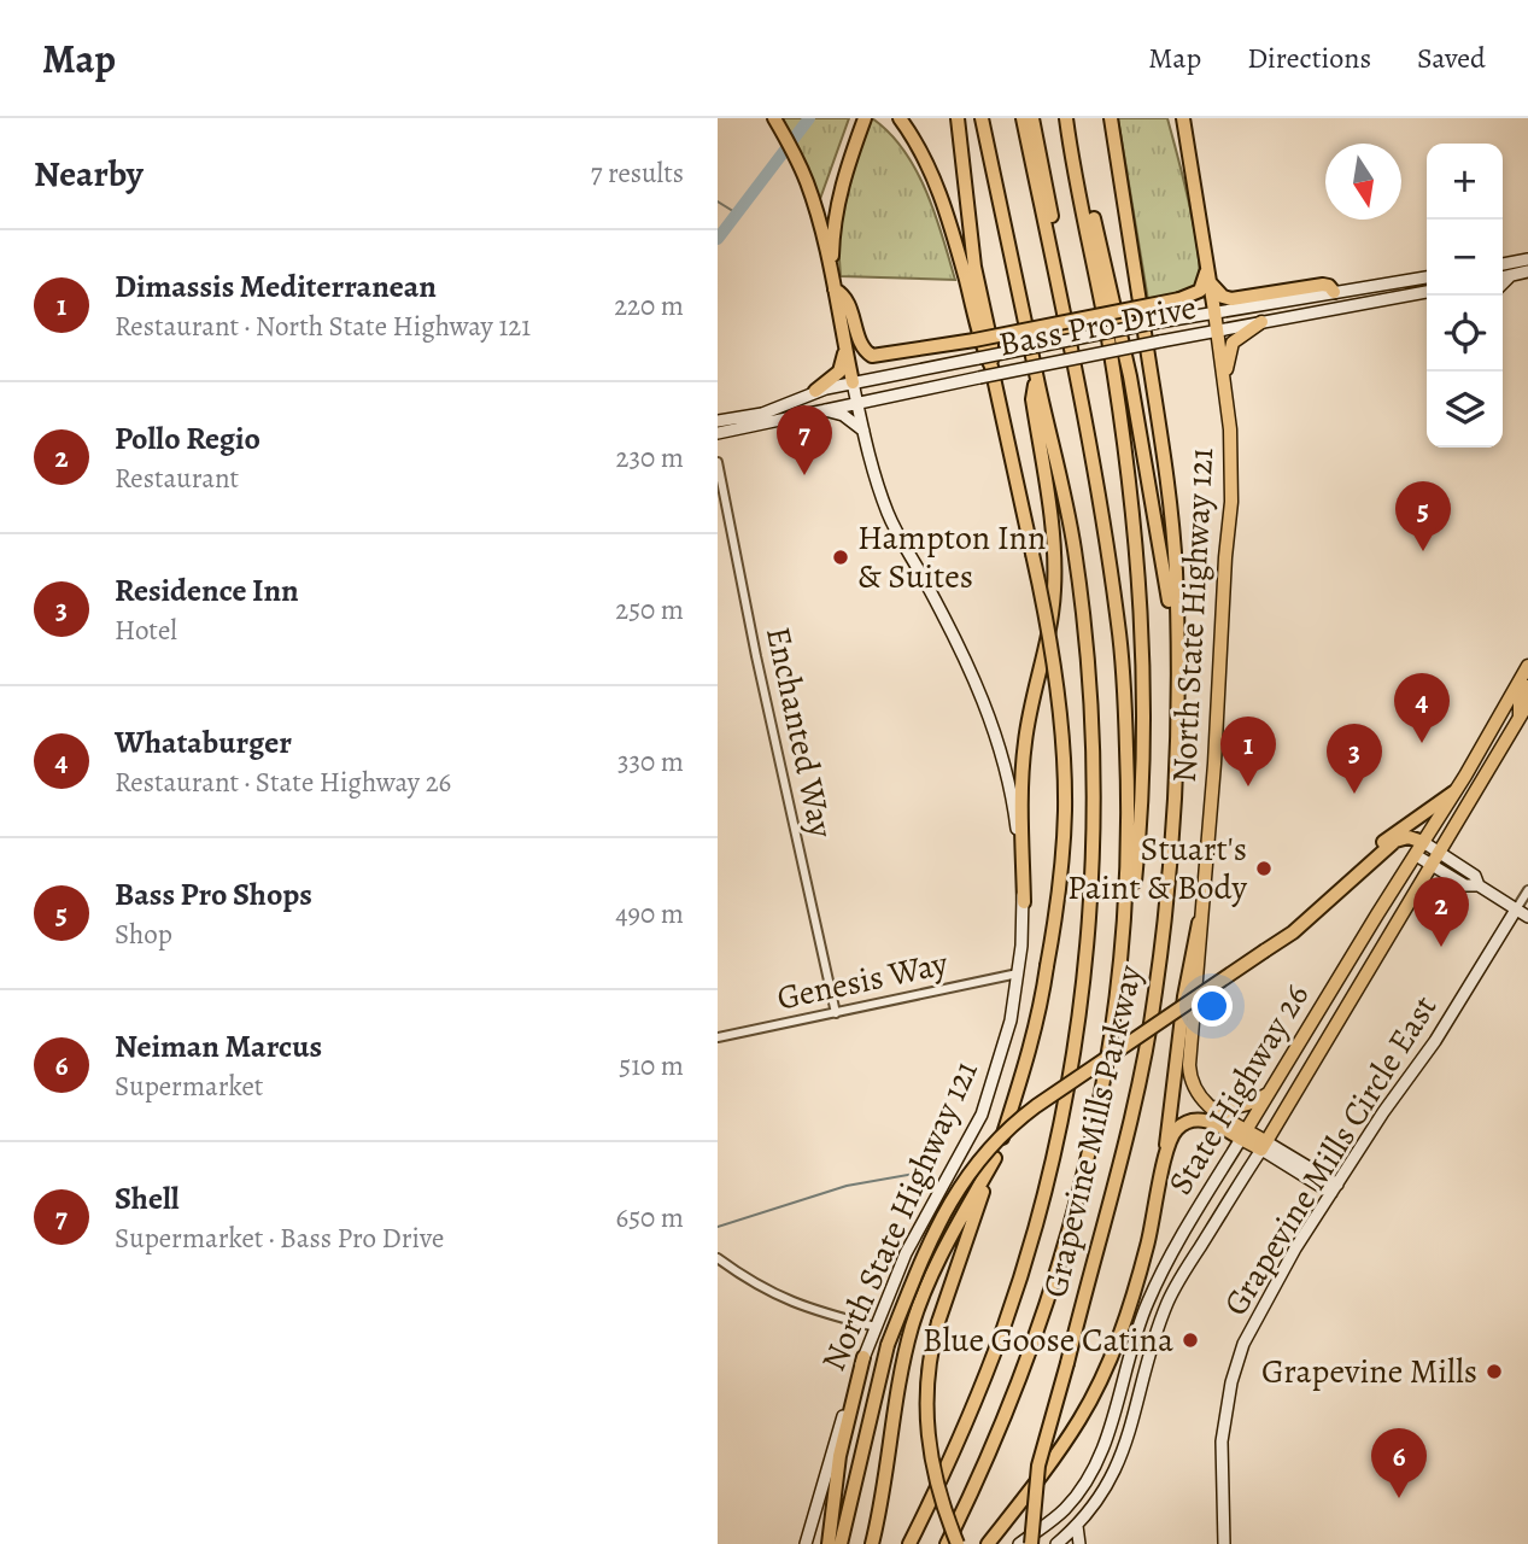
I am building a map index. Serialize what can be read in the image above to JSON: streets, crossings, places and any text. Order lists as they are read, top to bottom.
{
  "streets": {
    "highway": ["Grapevine Mills Parkway"],
    "main road": [
      "Bass Pro Drive",
      "North State Highway 121",
      "State Highway 26",
      "Grapevine Mills Circle East"
    ],
    "street": ["Enchanted Way", "Genesis Way"]
  },
  "crossings": [
    ["Bass Pro Drive", "North State Highway 121"],
    ["North State Highway 121", "Genesis Way"],
    ["Enchanted Way", "Genesis Way"]
  ],
  "places": [
    "Hampton Inn & Suites",
    "Stuart's Paint & Body",
    "Blue Goose Catina",
    "Grapevine Mills"
  ],
  "north": "bottom",
  "page": {
    "header": "Map",
    "nav": ["Map", "Directions", "Saved"],
    "heading": ["Nearby", "7 results"],
    "map_buttons": ["+", "−"],
    "list": [
      {
        "mark": "1",
        "name": "Dimassis Mediterranean",
        "note": "Restaurant · North State Highway 121",
        "value": "220 m"
      },
      {
        "mark": "2",
        "name": "Pollo Regio",
        "note": "Restaurant",
        "value": "230 m"
      },
      {
        "mark": "3",
        "name": "Residence Inn",
        "note": "Hotel",
        "value": "250 m"
      },
      {
        "mark": "4",
        "name": "Whataburger",
        "note": "Restaurant · State Highway 26",
        "value": "330 m"
      },
      {
        "mark": "5",
        "name": "Bass Pro Shops",
        "note": "Shop",
        "value": "490 m"
      },
      {
        "mark": "6",
        "name": "Neiman Marcus",
        "note": "Supermarket",
        "value": "510 m"
      },
      {
        "mark": "7",
        "name": "Shell",
        "note": "Supermarket · Bass Pro Drive",
        "value": "650 m"
      }
    ],
    "pins": [
      "7",
      "5",
      "4",
      "1",
      "3",
      "2",
      "6"
    ]
  }
}
